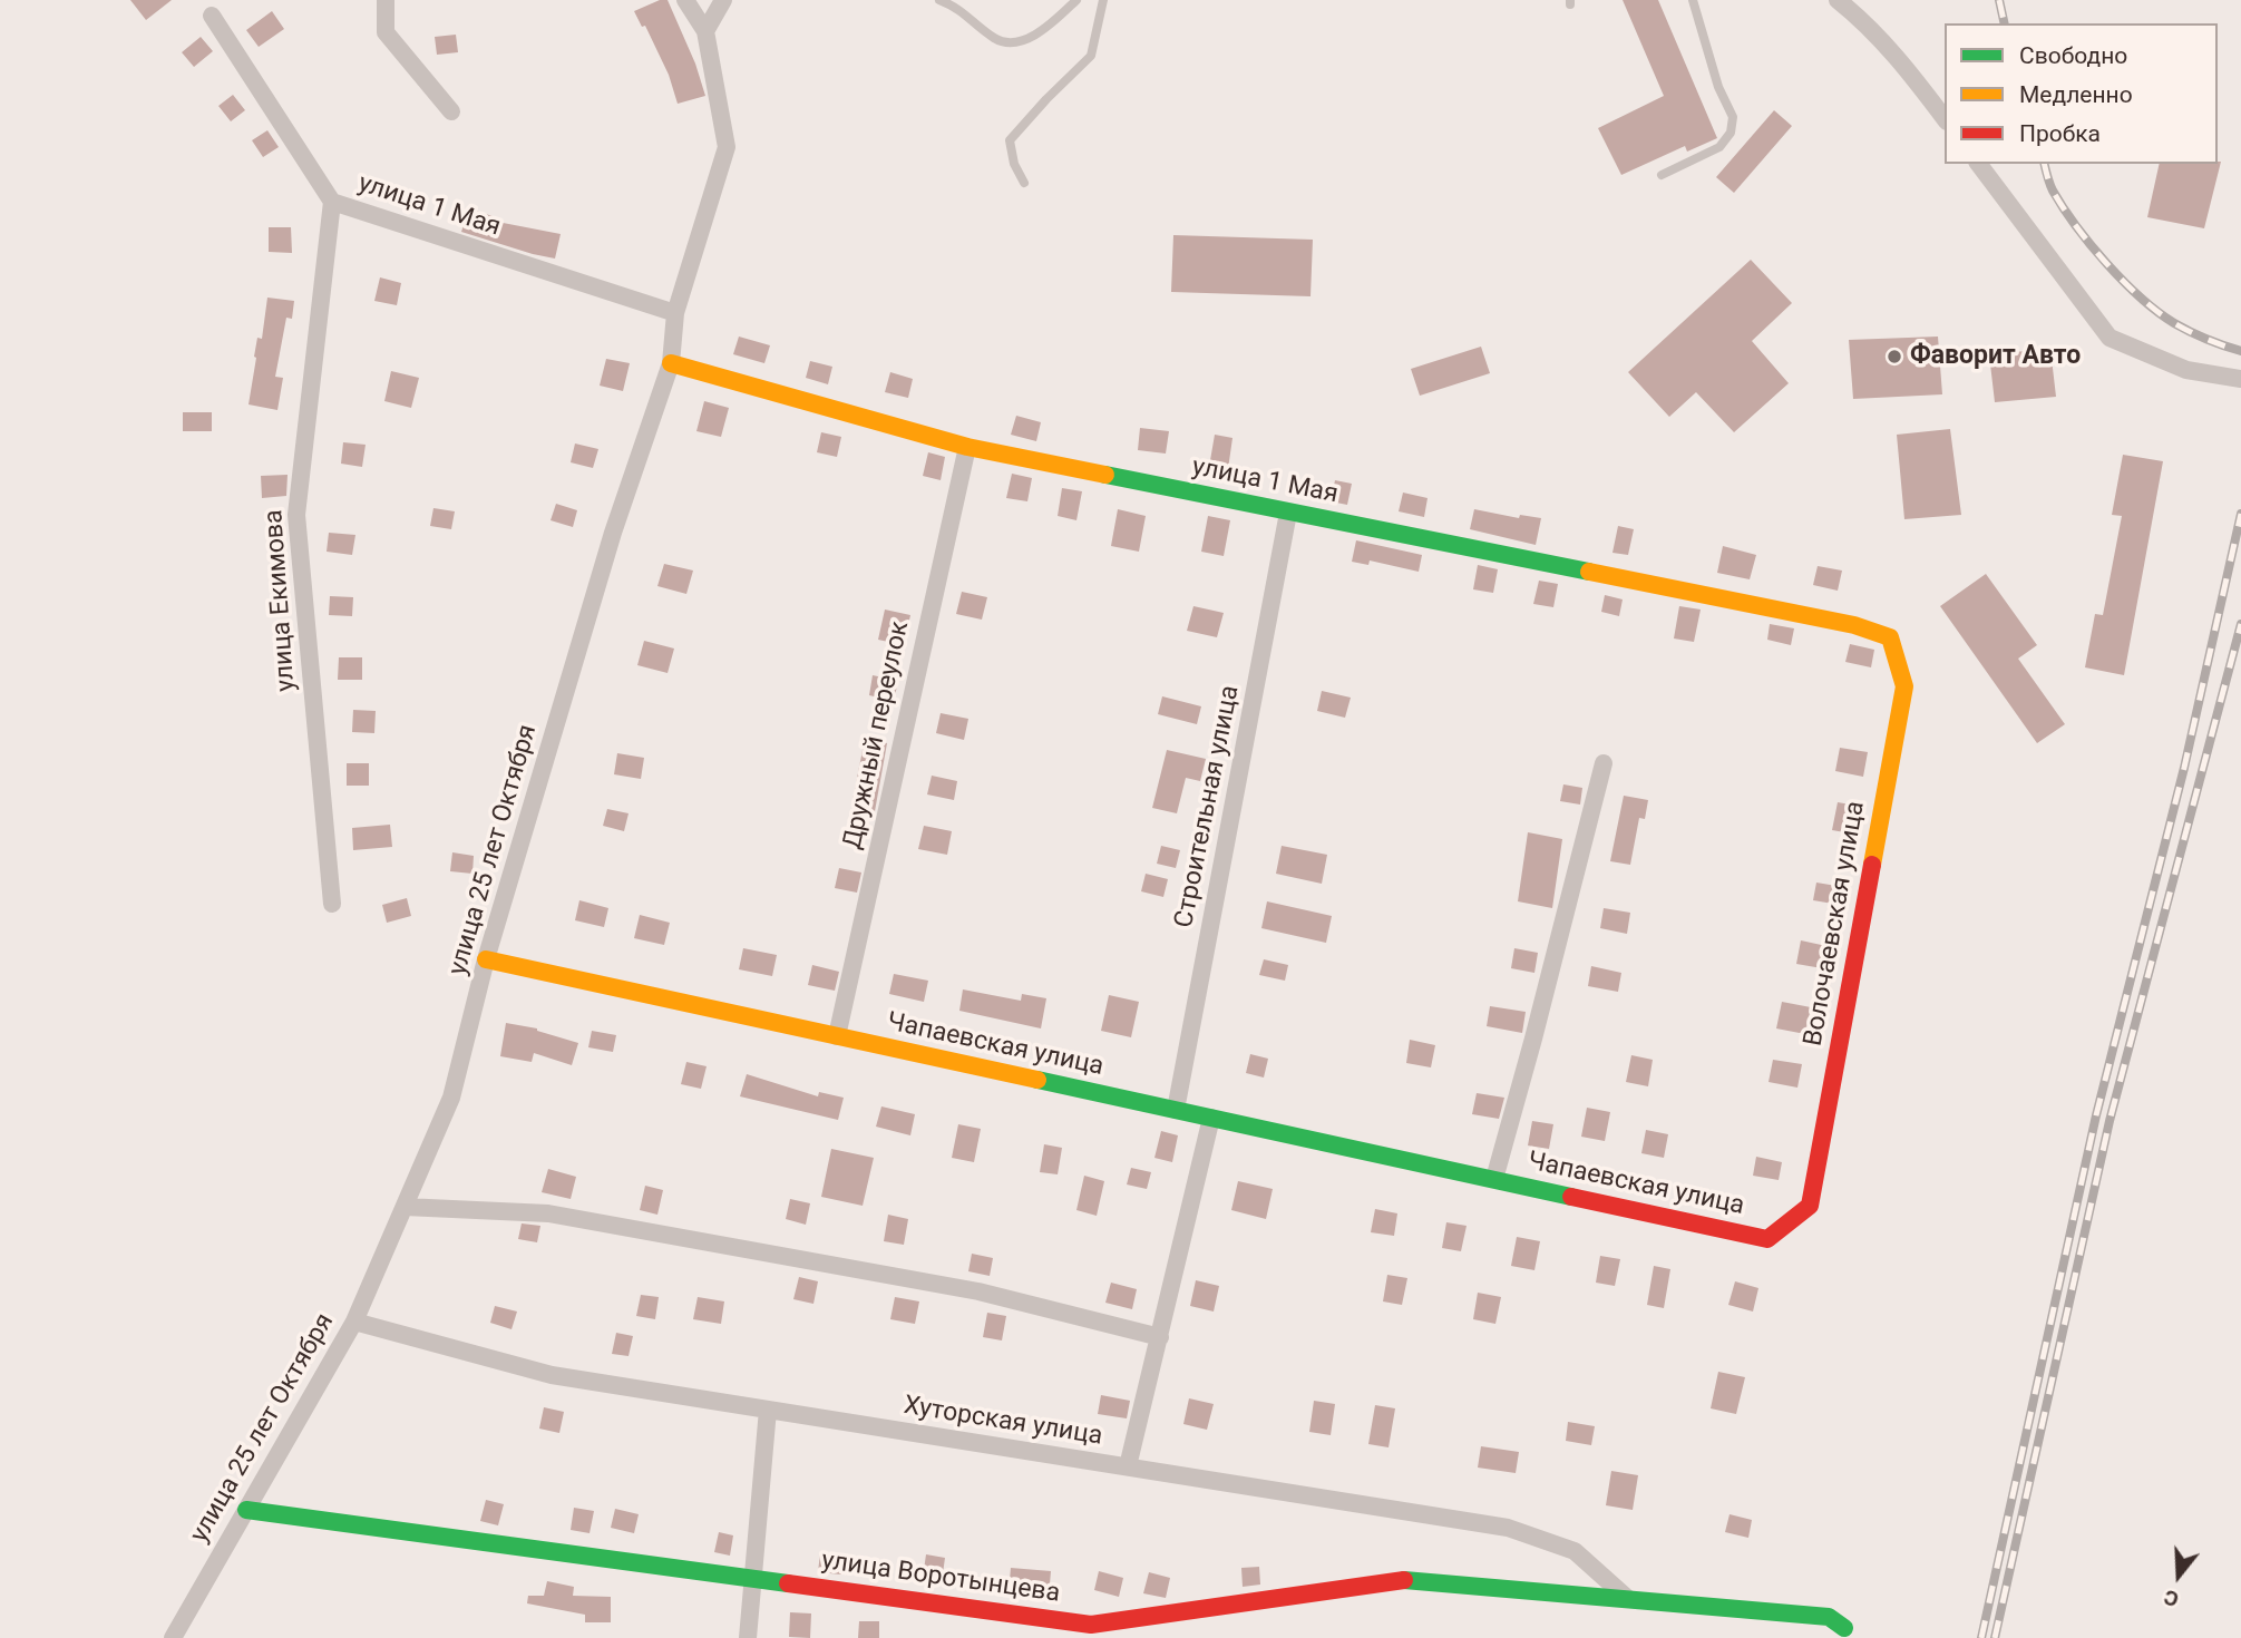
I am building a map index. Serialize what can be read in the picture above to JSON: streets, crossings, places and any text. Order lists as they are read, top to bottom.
{
  "streets": {
    "street": [
      "улица 1 Мая",
      "улица Екимова",
      "Дружный переулок",
      "Строительная улица",
      "улица 25 лет Октября",
      "Волочаевская улица",
      "Чапаевская улица",
      "Хуторская улица",
      "улица Воротынцева"
    ]
  },
  "crossings": [
    ["улица 1 Мая", "улица Екимова"],
    ["улица 1 Мая", "Дружный переулок"],
    ["улица 1 Мая", "Строительная улица"],
    ["улица 1 Мая", "улица 25 лет Октября"],
    ["улица 1 Мая", "Волочаевская улица"],
    ["Дружный переулок", "Чапаевская улица"],
    ["Строительная улица", "Чапаевская улица"],
    ["улица 25 лет Октября", "Чапаевская улица"],
    ["улица 25 лет Октября", "Хуторская улица"],
    ["улица 25 лет Октября", "улица Воротынцева"],
    ["Волочаевская улица", "Чапаевская улица"],
    ["Хуторская улица", "улица Воротынцева"]
  ],
  "places": ["Фаворит Авто"],
  "legend": ["Свободно", "Медленно", "Пробка"],
  "north": "bottom"
}
